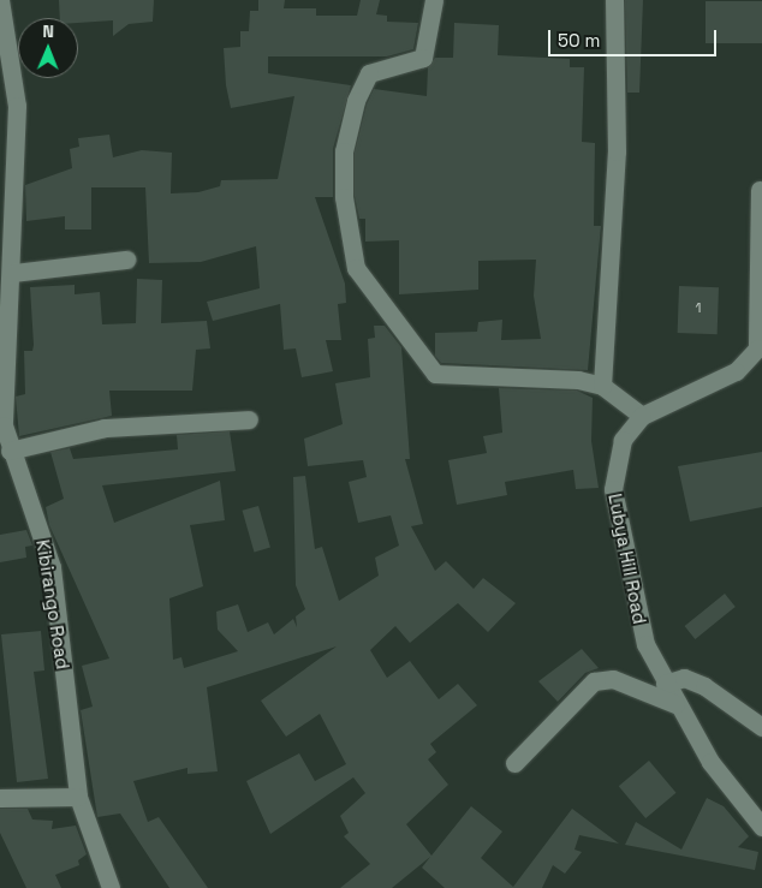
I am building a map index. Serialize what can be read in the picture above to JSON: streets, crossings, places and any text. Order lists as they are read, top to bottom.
{
  "streets": {
    "street": ["Lubya Hill Road", "Kibirango Road"]
  },
  "house_numbers": ["1"],
  "scale_bar": "50 m",
  "north": "top"
}
